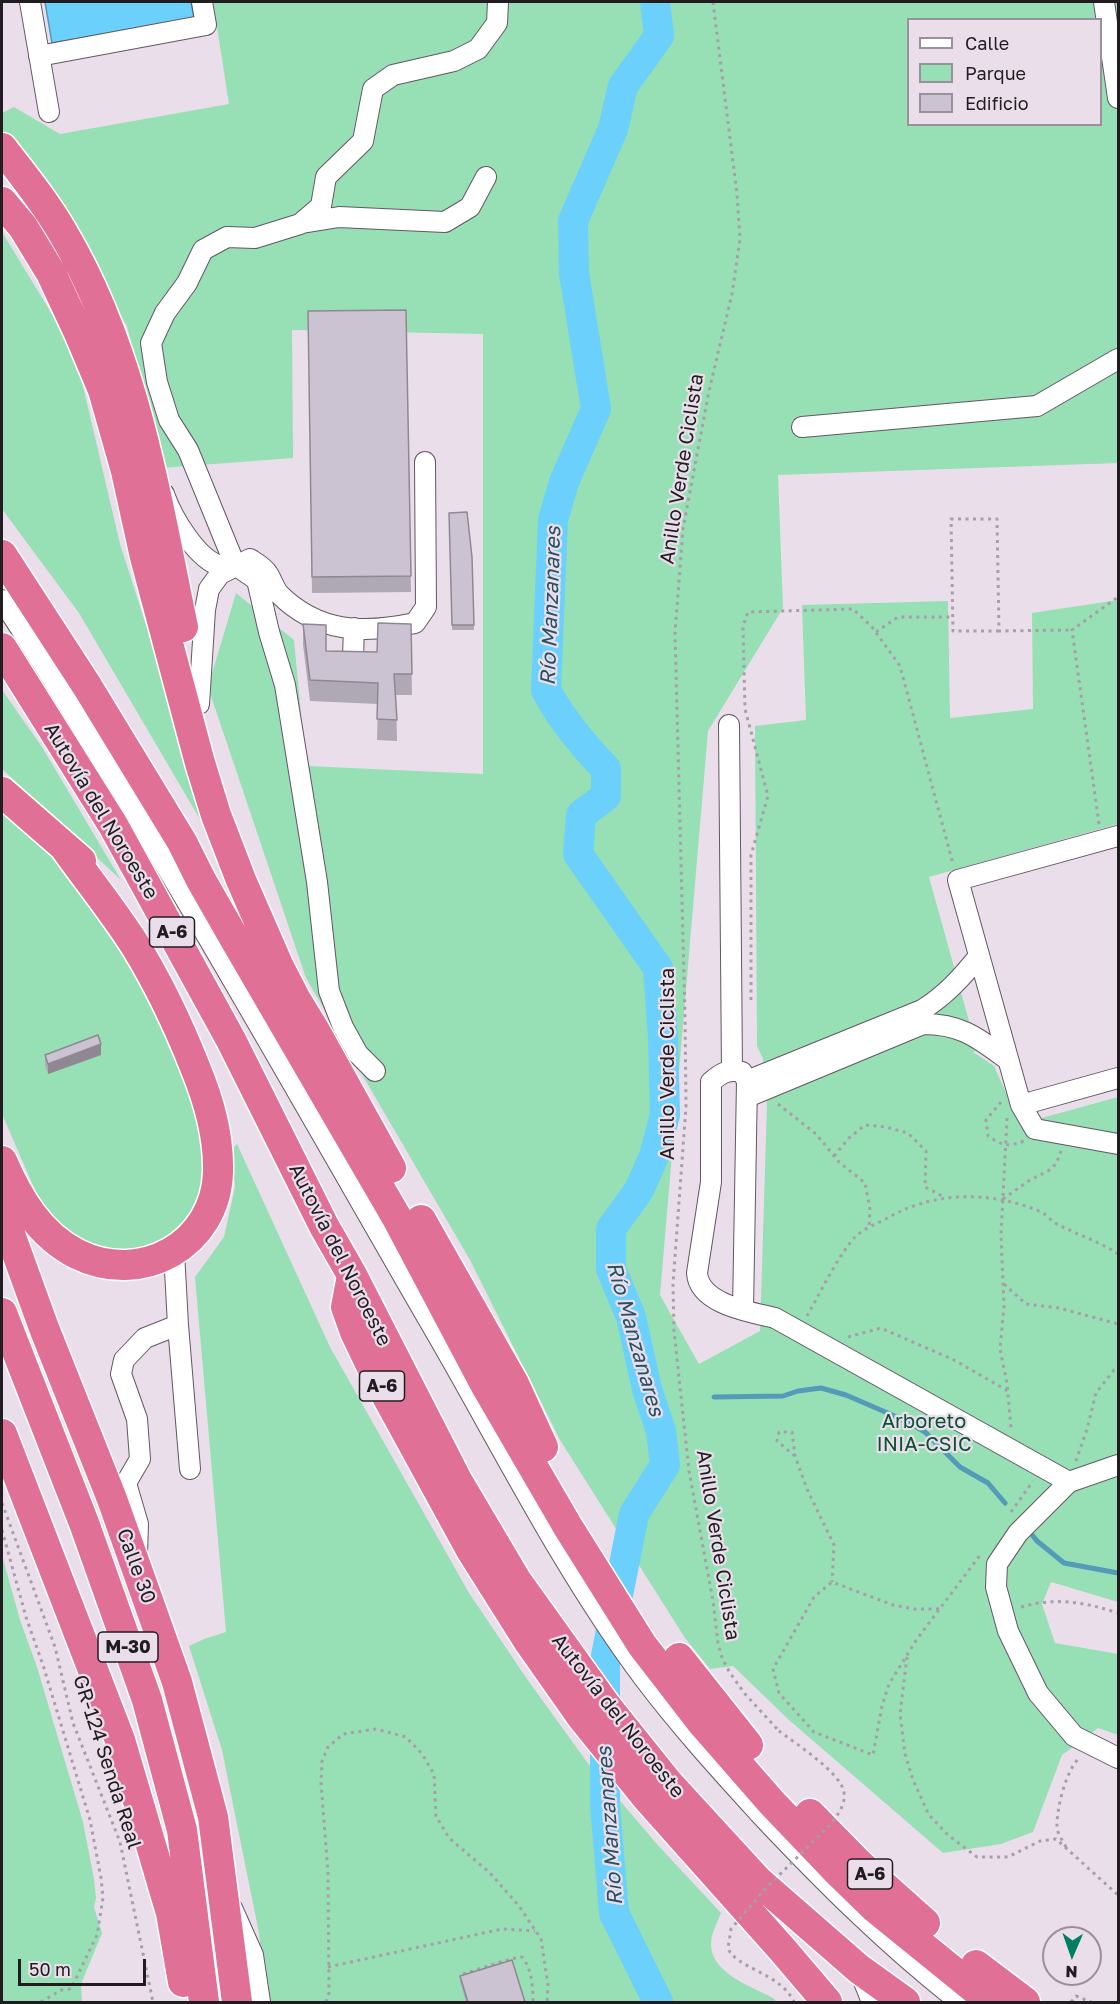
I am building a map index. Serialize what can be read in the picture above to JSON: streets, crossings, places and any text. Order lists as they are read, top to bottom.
{
  "streets": {
    "highway": [
      "Autovía del Noroeste",
      "A-6",
      "Calle 30",
      "M-30"
    ],
    "path": ["Anillo Verde Ciclista", "GR-124 Senda Real"]
  },
  "crossings": [
    ["Autovía del Noroeste", "A-6"]
  ],
  "water": ["Río Manzanares"],
  "parks": ["Arboreto INIA-CSIC"],
  "legend": ["Calle", "Parque", "Edificio"],
  "scale_bar": "50 m",
  "north": "bottom"
}
